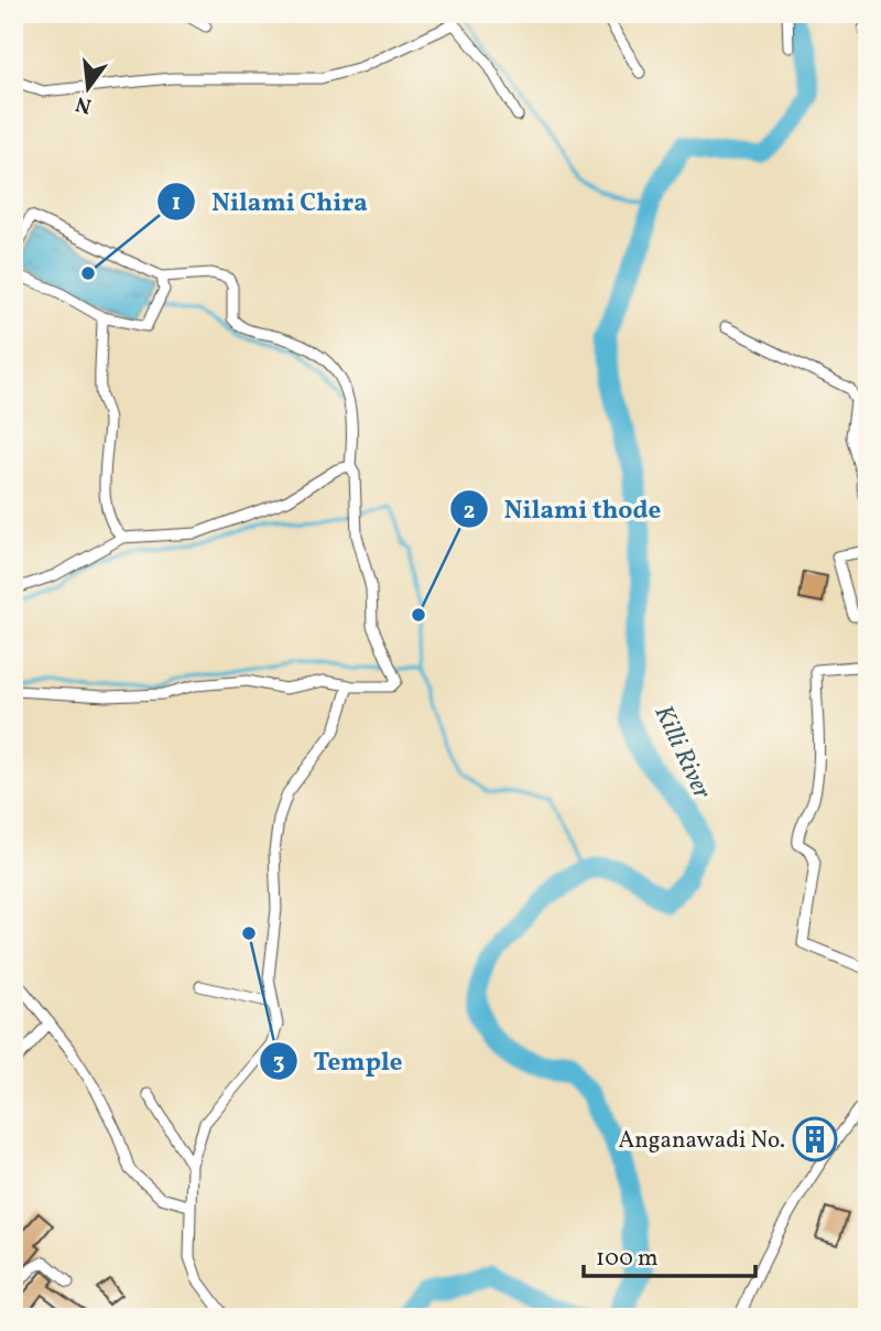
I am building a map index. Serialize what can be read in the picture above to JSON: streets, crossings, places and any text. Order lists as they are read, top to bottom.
{
  "water": ["Killi River"],
  "places": {
    "other": ["Nilami Chira", "Nilami thode", "Temple"],
    "building": ["Anganawadi No."]
  },
  "scale_bar": "100 m",
  "north": "bottom"
}
